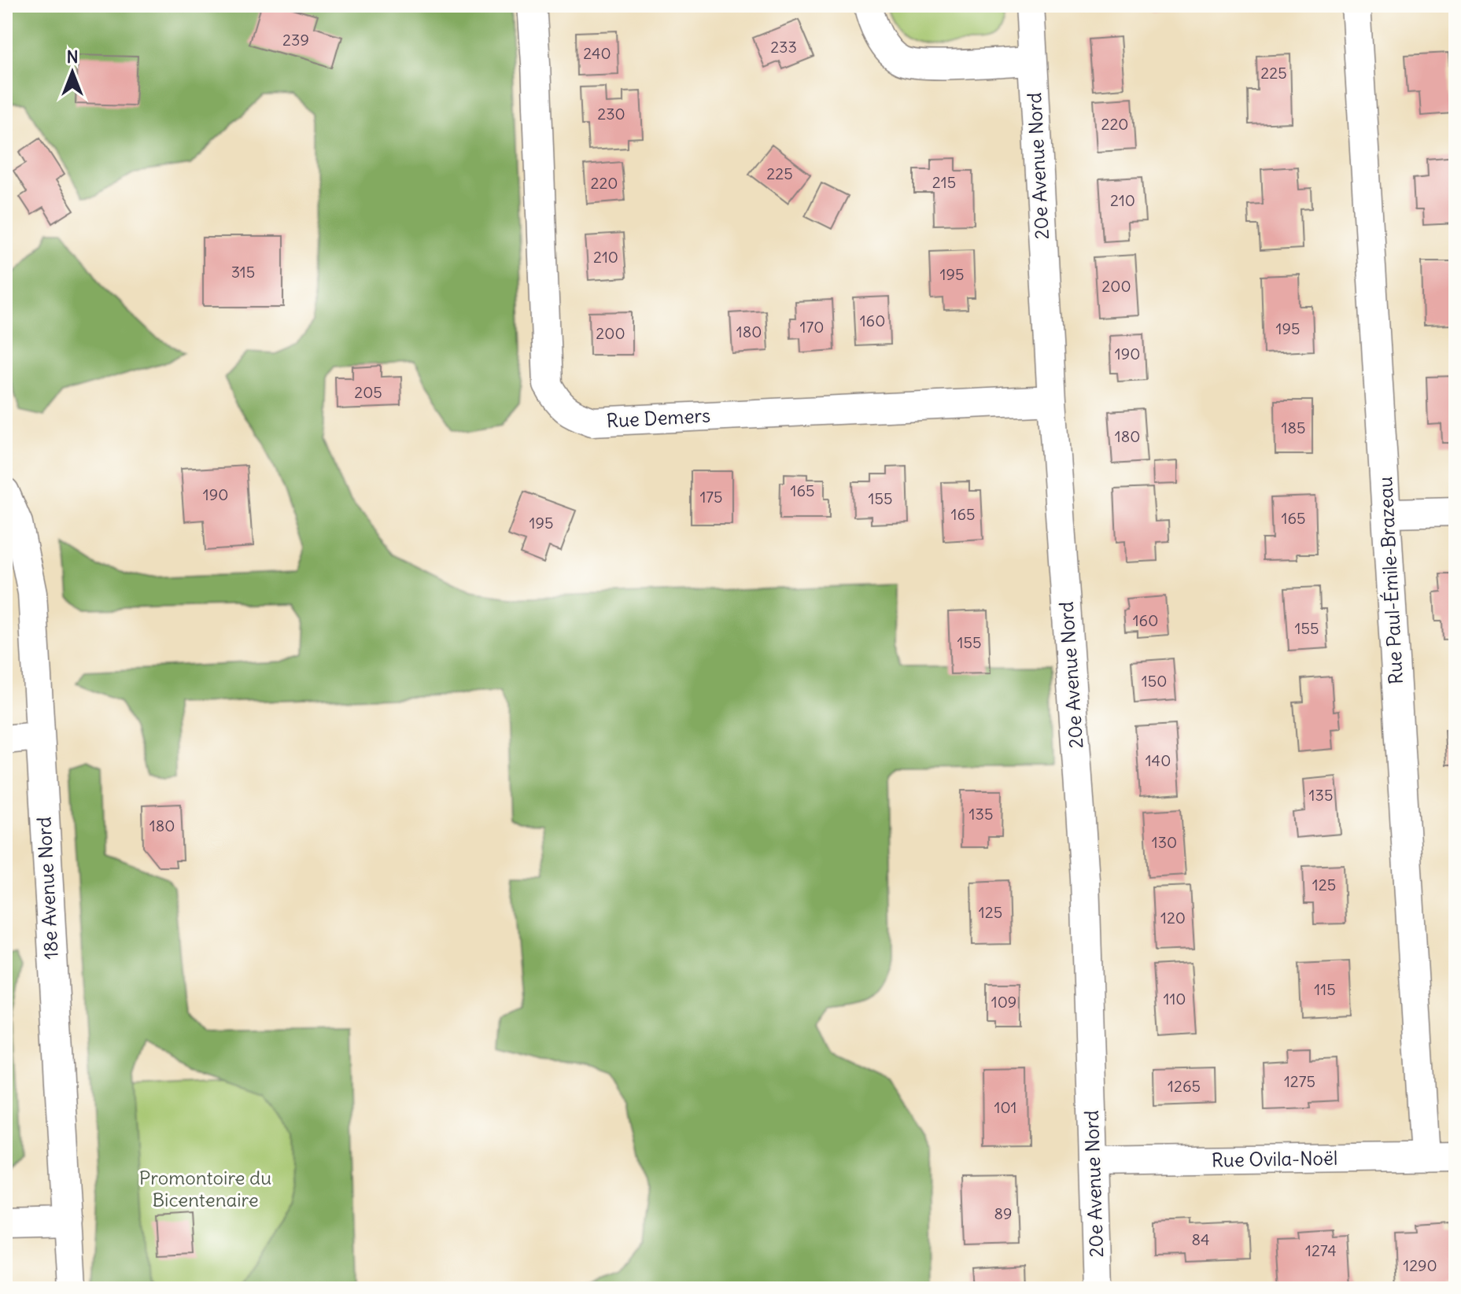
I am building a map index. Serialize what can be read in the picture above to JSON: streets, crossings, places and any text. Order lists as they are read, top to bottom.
{
  "streets": {
    "street": [
      "20e Avenue Nord",
      "Rue Demers",
      "Rue Paul-Émile-Brazeau",
      "18e Avenue Nord",
      "Rue Ovila-Noël"
    ]
  },
  "crossings": [
    ["20e Avenue Nord", "Rue Demers"],
    ["20e Avenue Nord", "Rue Ovila-Noël"],
    ["Rue Paul-Émile-Brazeau", "Rue Ovila-Noël"]
  ],
  "parks": ["Promontoire du Bicentenaire"],
  "house_numbers": [
    "239",
    "233",
    "240",
    "225",
    "230",
    "220",
    "225",
    "215",
    "220",
    "210",
    "210",
    "315",
    "195",
    "200",
    "160",
    "170",
    "195",
    "180",
    "200",
    "190",
    "205",
    "185",
    "180",
    "165",
    "190",
    "175",
    "155",
    "165",
    "165",
    "195",
    "160",
    "155",
    "155",
    "150",
    "140",
    "135",
    "135",
    "180",
    "130",
    "125",
    "125",
    "120",
    "115",
    "110",
    "109",
    "1275",
    "1265",
    "101",
    "89",
    "84",
    "1274",
    "1290"
  ],
  "north": "top"
}
